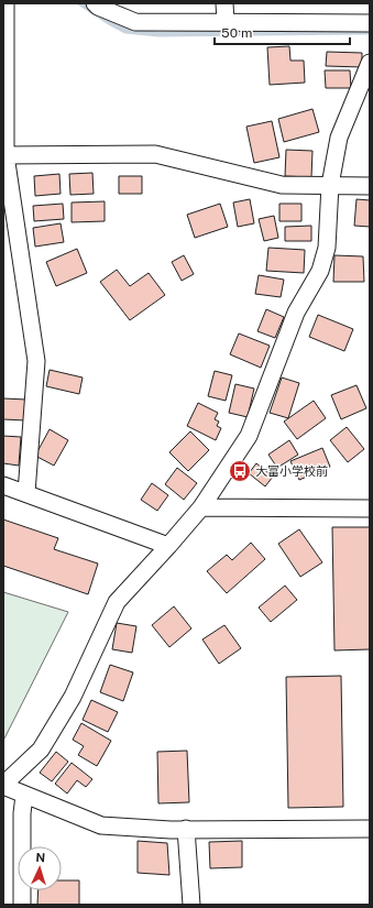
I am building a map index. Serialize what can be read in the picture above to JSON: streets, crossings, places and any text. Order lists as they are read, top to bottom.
{
  "places": {
    "bus stop": ["大富小学校前"]
  },
  "scale_bar": "50 m",
  "north": "top"
}
